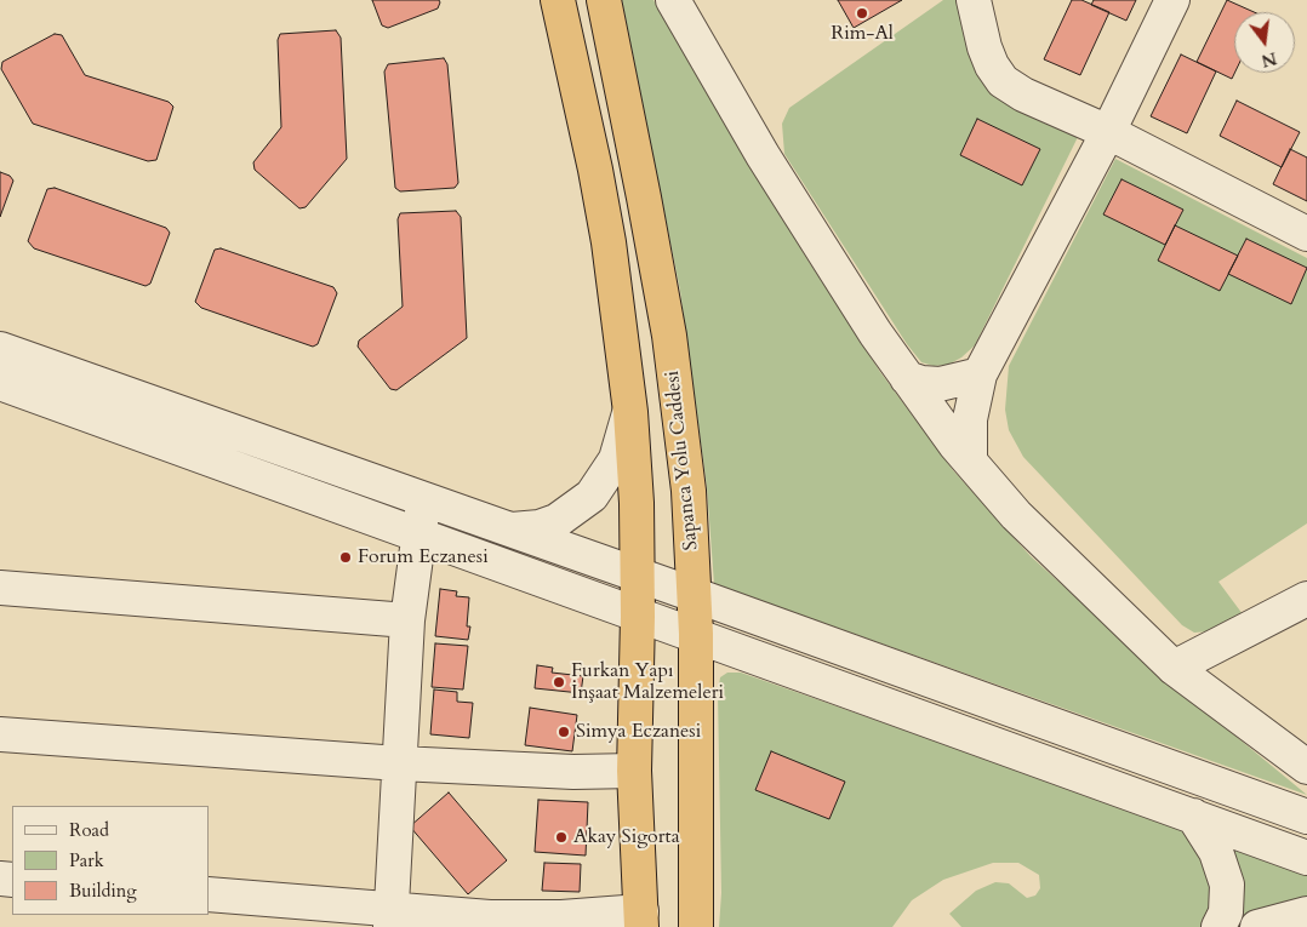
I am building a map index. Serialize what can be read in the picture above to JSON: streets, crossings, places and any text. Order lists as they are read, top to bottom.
{
  "streets": {
    "highway": ["Sapanca Yolu Caddesi"]
  },
  "places": [
    "Rim-Al",
    "Forum Eczanesi",
    "Furkan Yapı İnşaat Malzemeleri",
    "Simya Eczanesi",
    "Akay Sigorta"
  ],
  "legend": ["Road", "Park", "Building"],
  "north": "bottom"
}
